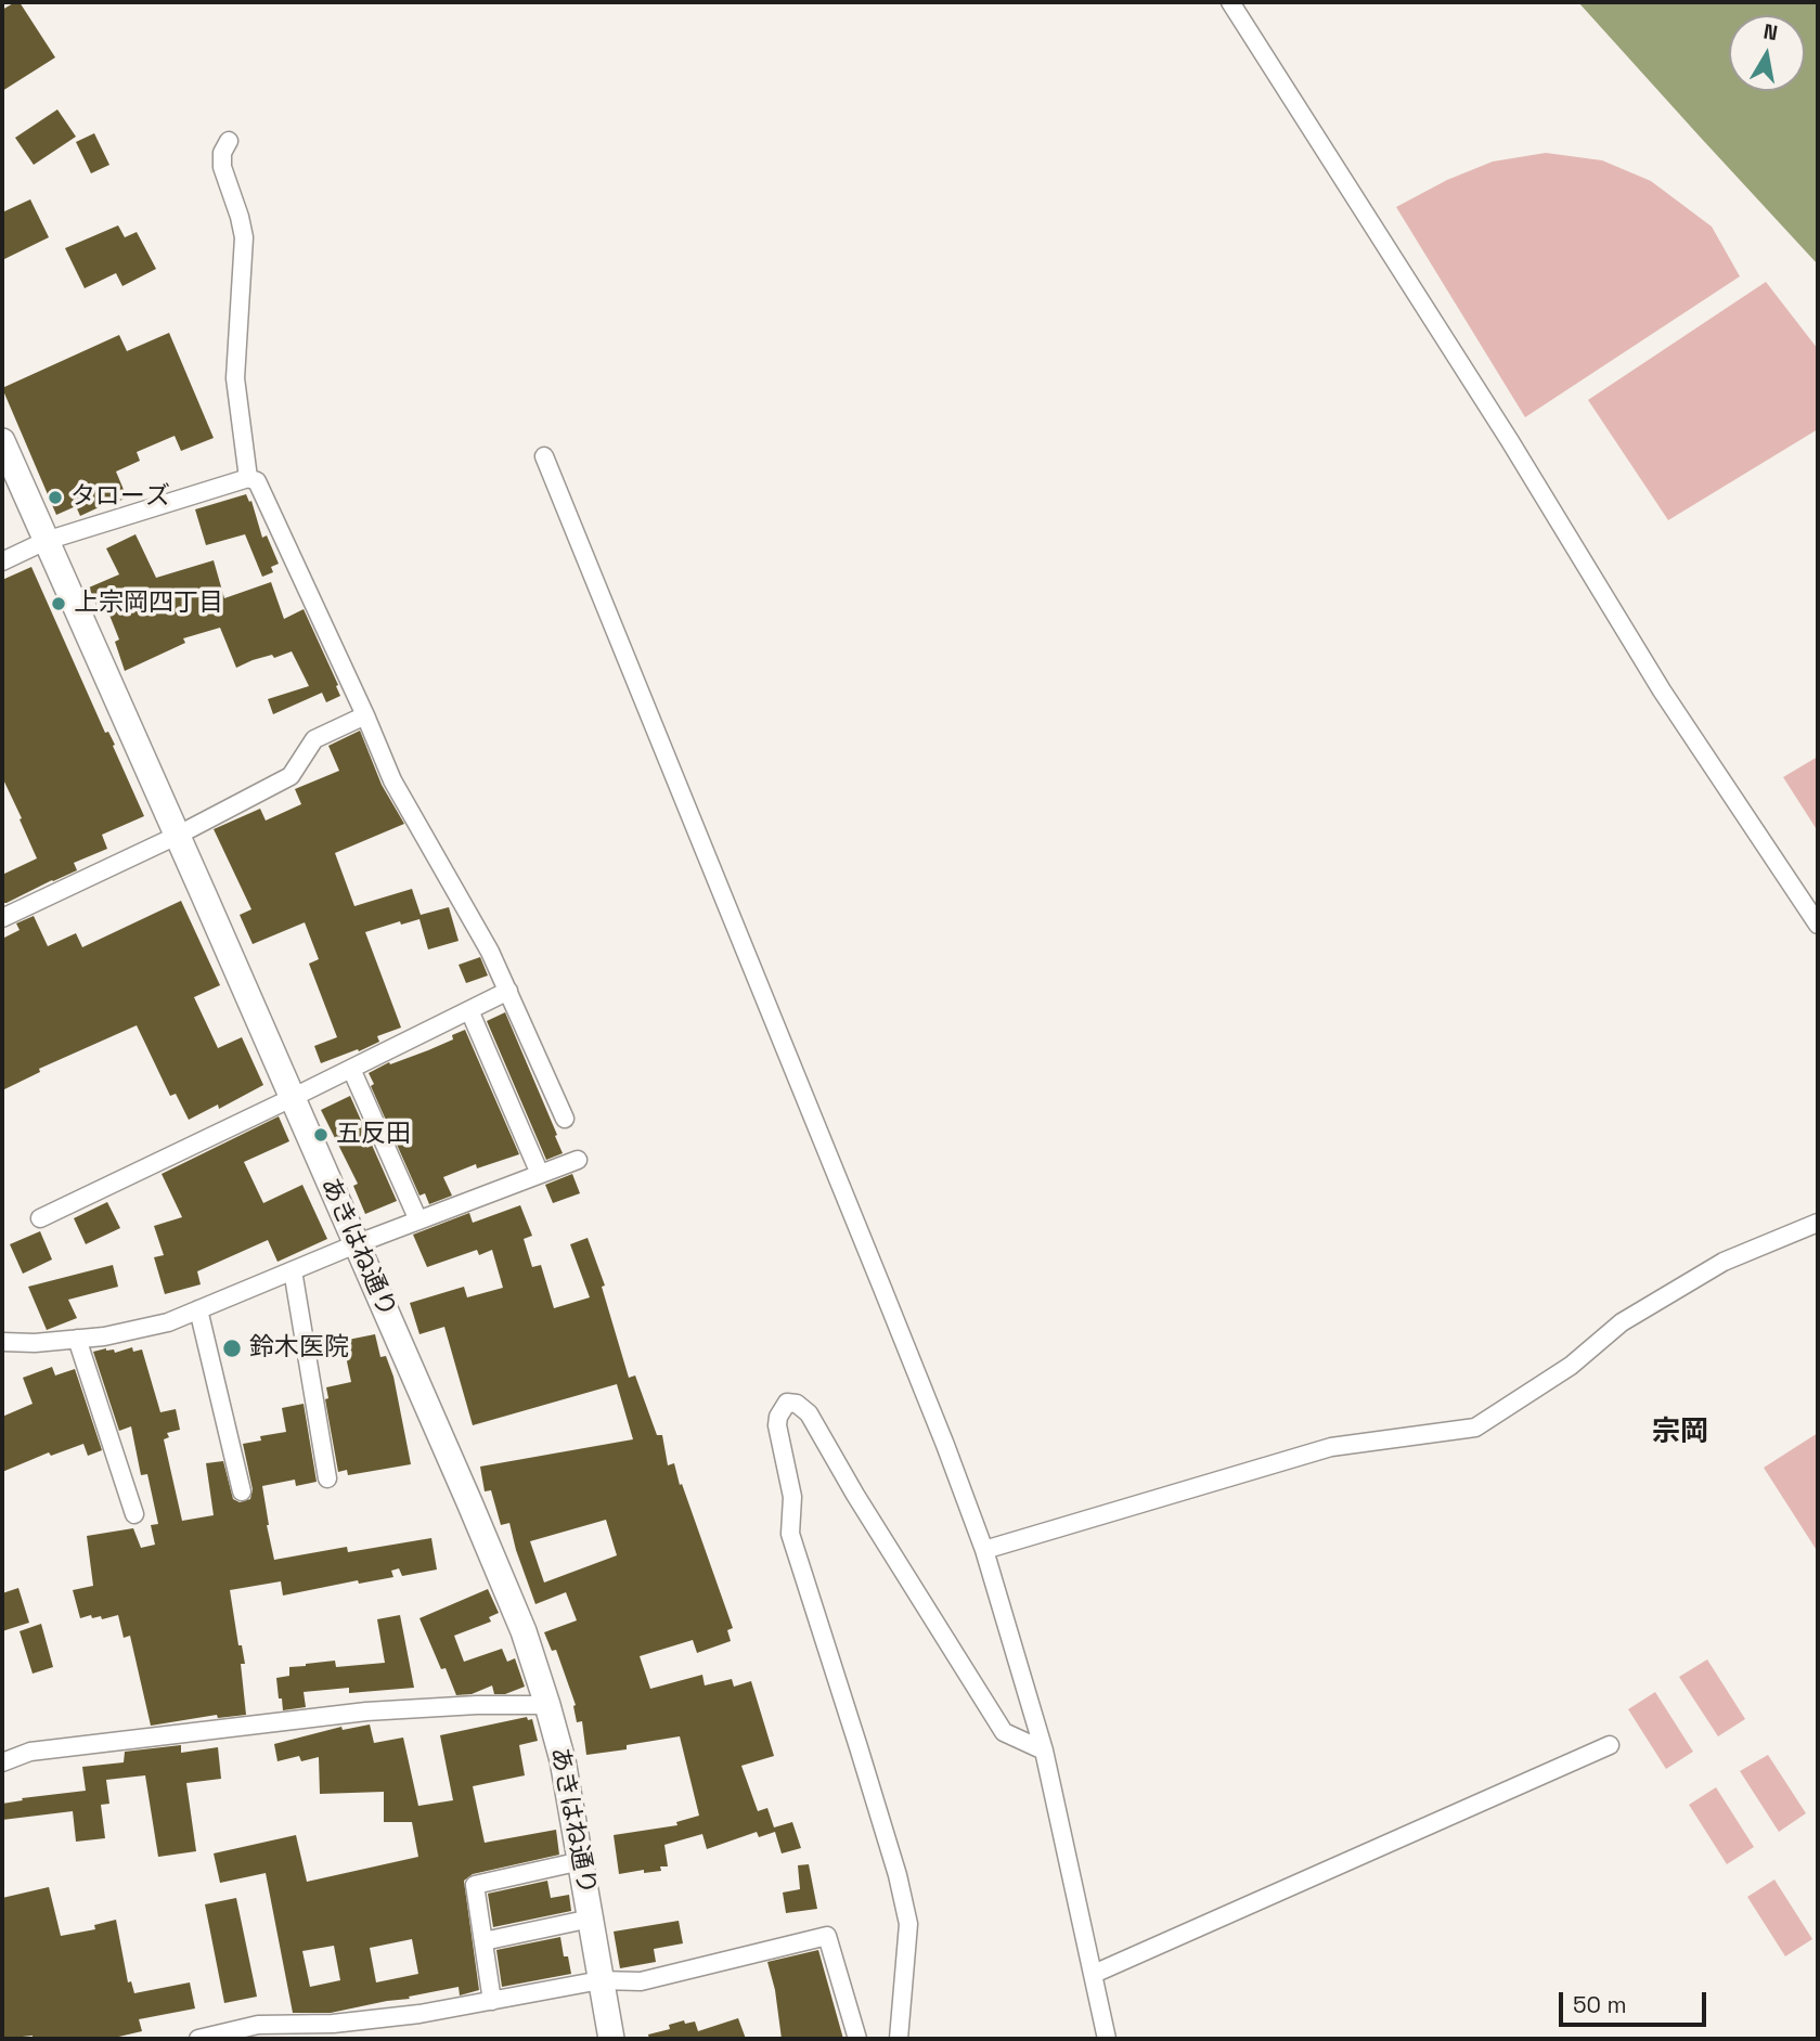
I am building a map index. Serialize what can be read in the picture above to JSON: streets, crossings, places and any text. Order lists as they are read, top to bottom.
{
  "streets": {
    "street": ["あきはね通り"]
  },
  "districts": ["宗岡"],
  "places": [
    "タローズ",
    "上宗岡四丁目",
    "五反田",
    "鈴木医院"
  ],
  "scale_bar": "50 m",
  "north": "top"
}
